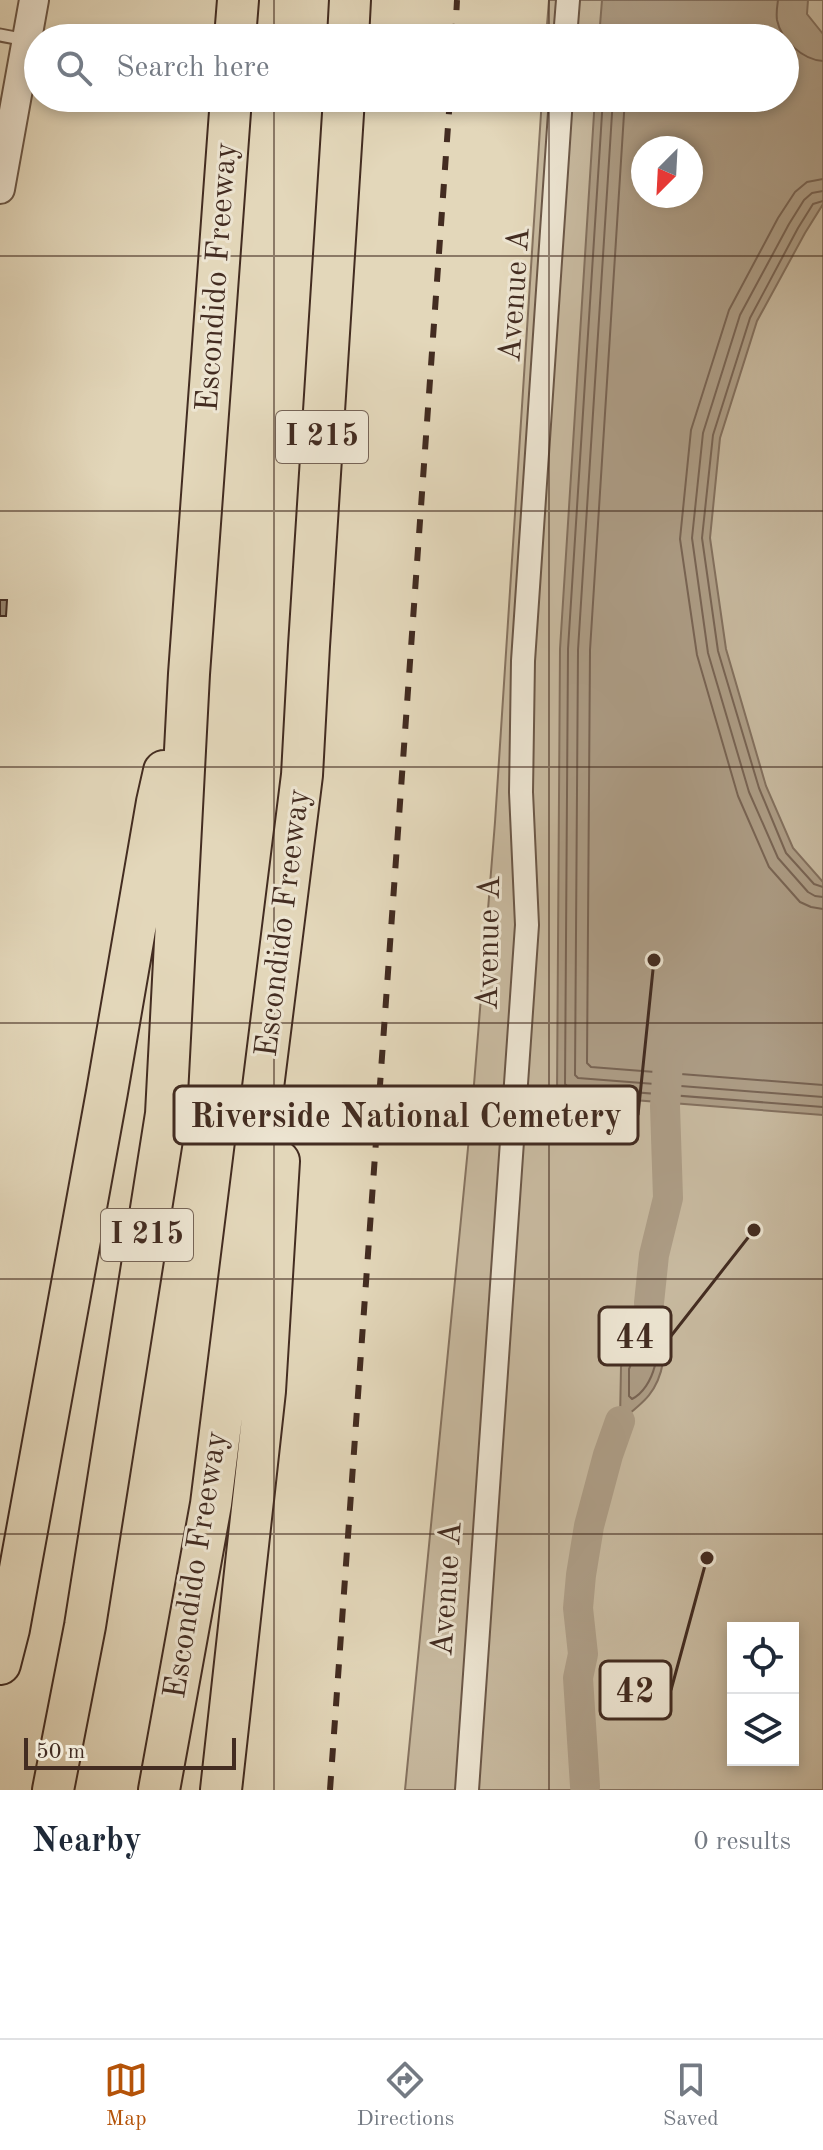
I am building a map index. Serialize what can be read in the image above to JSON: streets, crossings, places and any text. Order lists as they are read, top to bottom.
{
  "streets": {
    "highway": ["Escondido Freeway", "I 215"],
    "street": ["Avenue A"]
  },
  "places": ["Riverside National Cemetery", "44", "42"],
  "scale_bar": "50 m",
  "north": "bottom left",
  "page": {
    "search": "Search here",
    "scale": "50 m",
    "heading": ["Nearby", "0 results"],
    "nav": ["Map", "Directions", "Saved"]
  }
}
